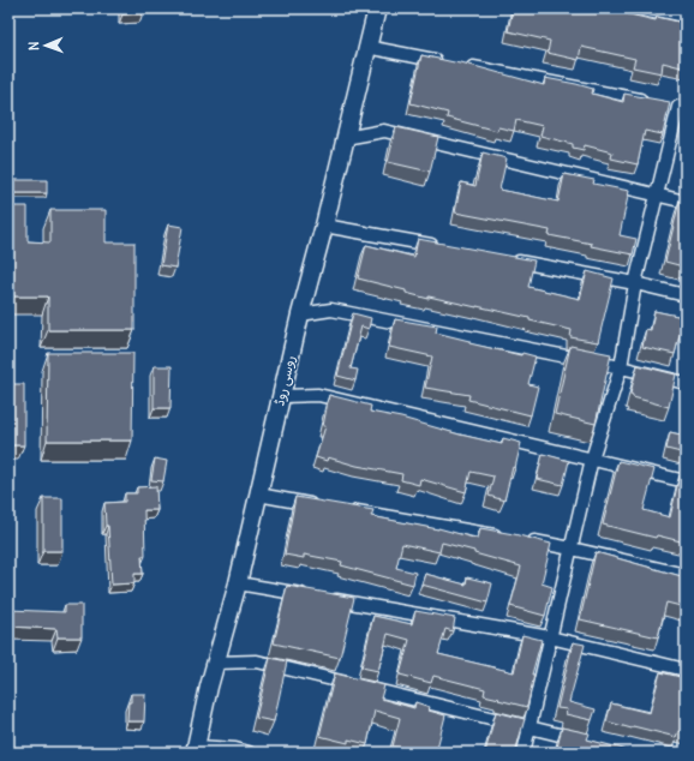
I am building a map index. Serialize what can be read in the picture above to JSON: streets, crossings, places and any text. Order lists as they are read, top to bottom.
{
  "streets": {
    "main road": ["روسی روڈ"]
  },
  "north": "left"
}
